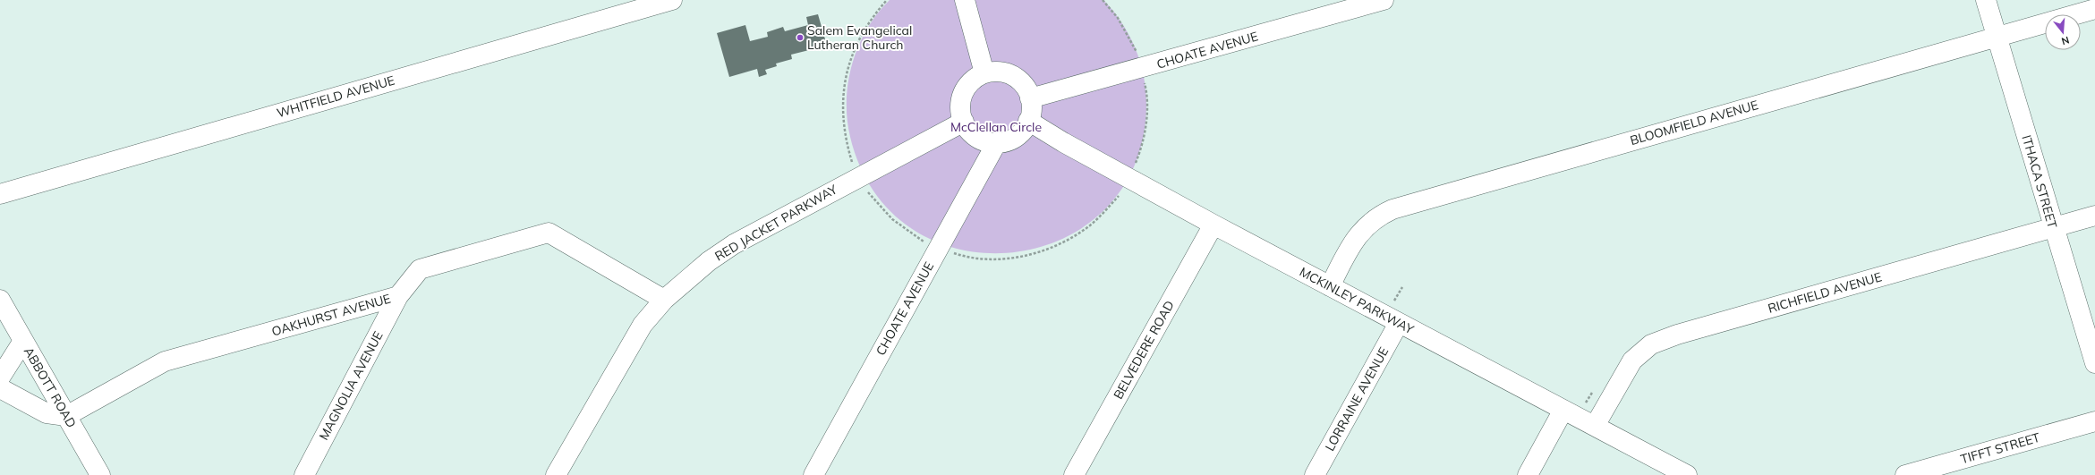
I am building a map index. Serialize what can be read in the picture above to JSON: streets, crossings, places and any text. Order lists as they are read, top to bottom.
{
  "streets": {
    "street": [
      "CHOATE AVENUE",
      "WHITFIELD AVENUE",
      "BLOOMFIELD AVENUE",
      "ITHACA STREET",
      "RED JACKET PARKWAY",
      "RICHFIELD AVENUE",
      "MCKINLEY PARKWAY",
      "OAKHURST AVENUE",
      "BELVEDERE ROAD",
      "MAGNOLIA AVENUE",
      "ABBOTT ROAD",
      "LORRAINE AVENUE",
      "TIFFT STREET"
    ]
  },
  "crossings": [
    ["CHOATE AVENUE", "RED JACKET PARKWAY"],
    ["CHOATE AVENUE", "MCKINLEY PARKWAY"],
    ["BLOOMFIELD AVENUE", "ITHACA STREET"],
    ["BLOOMFIELD AVENUE", "MCKINLEY PARKWAY"],
    ["ITHACA STREET", "RICHFIELD AVENUE"],
    ["RED JACKET PARKWAY", "MCKINLEY PARKWAY"],
    ["RED JACKET PARKWAY", "OAKHURST AVENUE"],
    ["RICHFIELD AVENUE", "MCKINLEY PARKWAY"],
    ["MCKINLEY PARKWAY", "BELVEDERE ROAD"],
    ["MCKINLEY PARKWAY", "LORRAINE AVENUE"],
    ["OAKHURST AVENUE", "MAGNOLIA AVENUE"],
    ["OAKHURST AVENUE", "ABBOTT ROAD"]
  ],
  "parks": ["McClellan Circle"],
  "places": ["Salem Evangelical Lutheran Church"],
  "north": "bottom"
}
